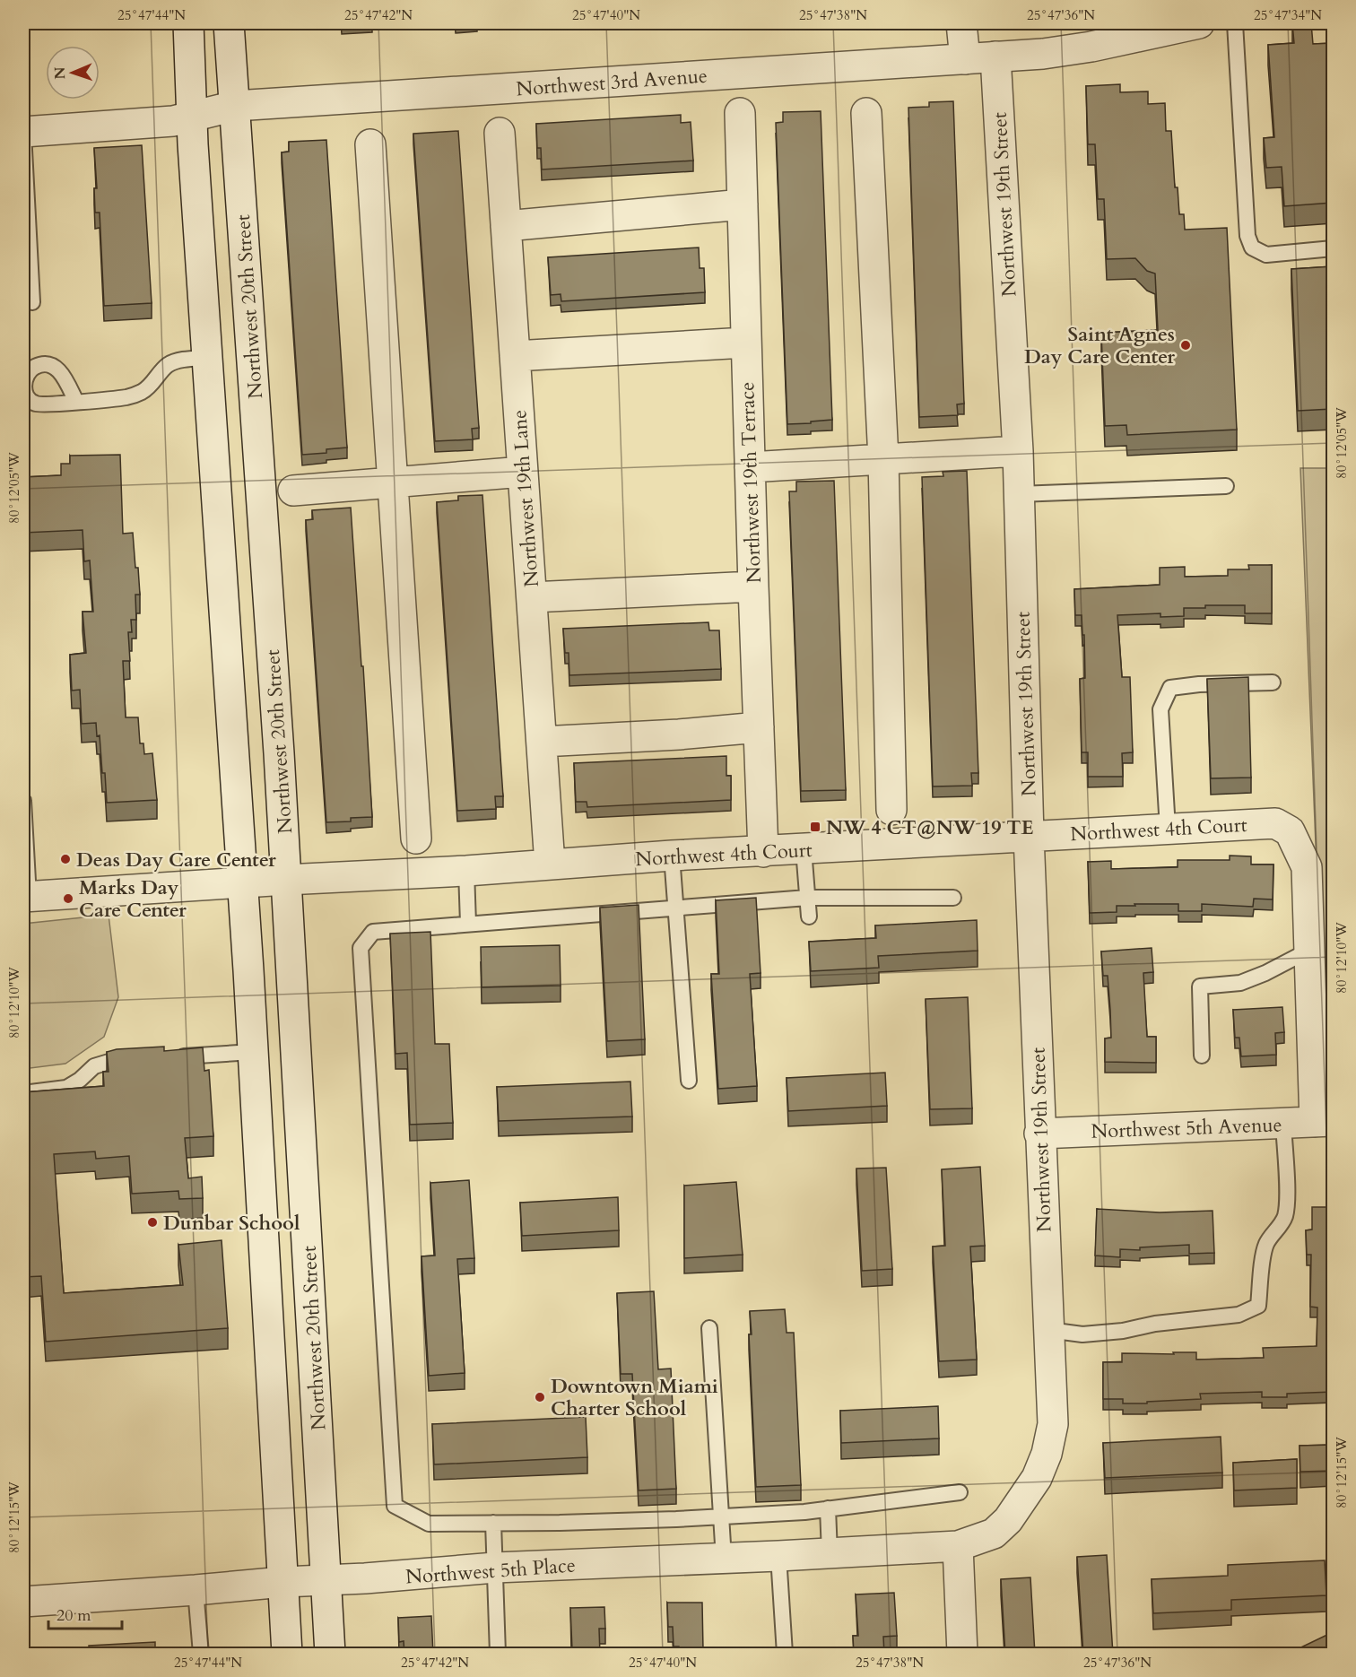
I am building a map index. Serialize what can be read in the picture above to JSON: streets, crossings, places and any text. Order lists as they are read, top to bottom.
{
  "streets": {
    "street": [
      "Northwest 3rd Avenue",
      "Northwest 19th Street",
      "Northwest 20th Street",
      "Northwest 19th Terrace",
      "Northwest 19th Lane",
      "Northwest 4th Court",
      "Northwest 5th Avenue",
      "Northwest 5th Place"
    ]
  },
  "crossings": [
    ["Northwest 3rd Avenue", "Northwest 19th Street"],
    ["Northwest 3rd Avenue", "Northwest 20th Street"],
    ["Northwest 19th Street", "Northwest 4th Court"],
    ["Northwest 19th Street", "Northwest 5th Avenue"],
    ["Northwest 19th Street", "Northwest 5th Place"],
    ["Northwest 20th Street", "Northwest 4th Court"],
    ["Northwest 20th Street", "Northwest 5th Place"],
    ["Northwest 19th Terrace", "Northwest 4th Court"],
    ["Northwest 19th Lane", "Northwest 4th Court"],
    ["Northwest 4th Court", "Northwest 5th Avenue"]
  ],
  "places": {
    "other": [
      "Saint Agnes Day Care Center",
      "Deas Day Care Center",
      "Marks Day Care Center",
      "Dunbar School",
      "Downtown Miami Charter School"
    ],
    "transit": ["NW 4 CT@NW 19 TE"]
  },
  "scale_bar": "20 m",
  "north": "left",
  "coordinates": [
    "25°47'44\"N",
    "25°47'42\"N",
    "25°47'40\"N",
    "25°47'38\"N",
    "25°47'36\"N",
    "25°47'34\"N",
    "80°12'05\"W",
    "80°12'10\"W",
    "80°12'15\"W"
  ]
}
